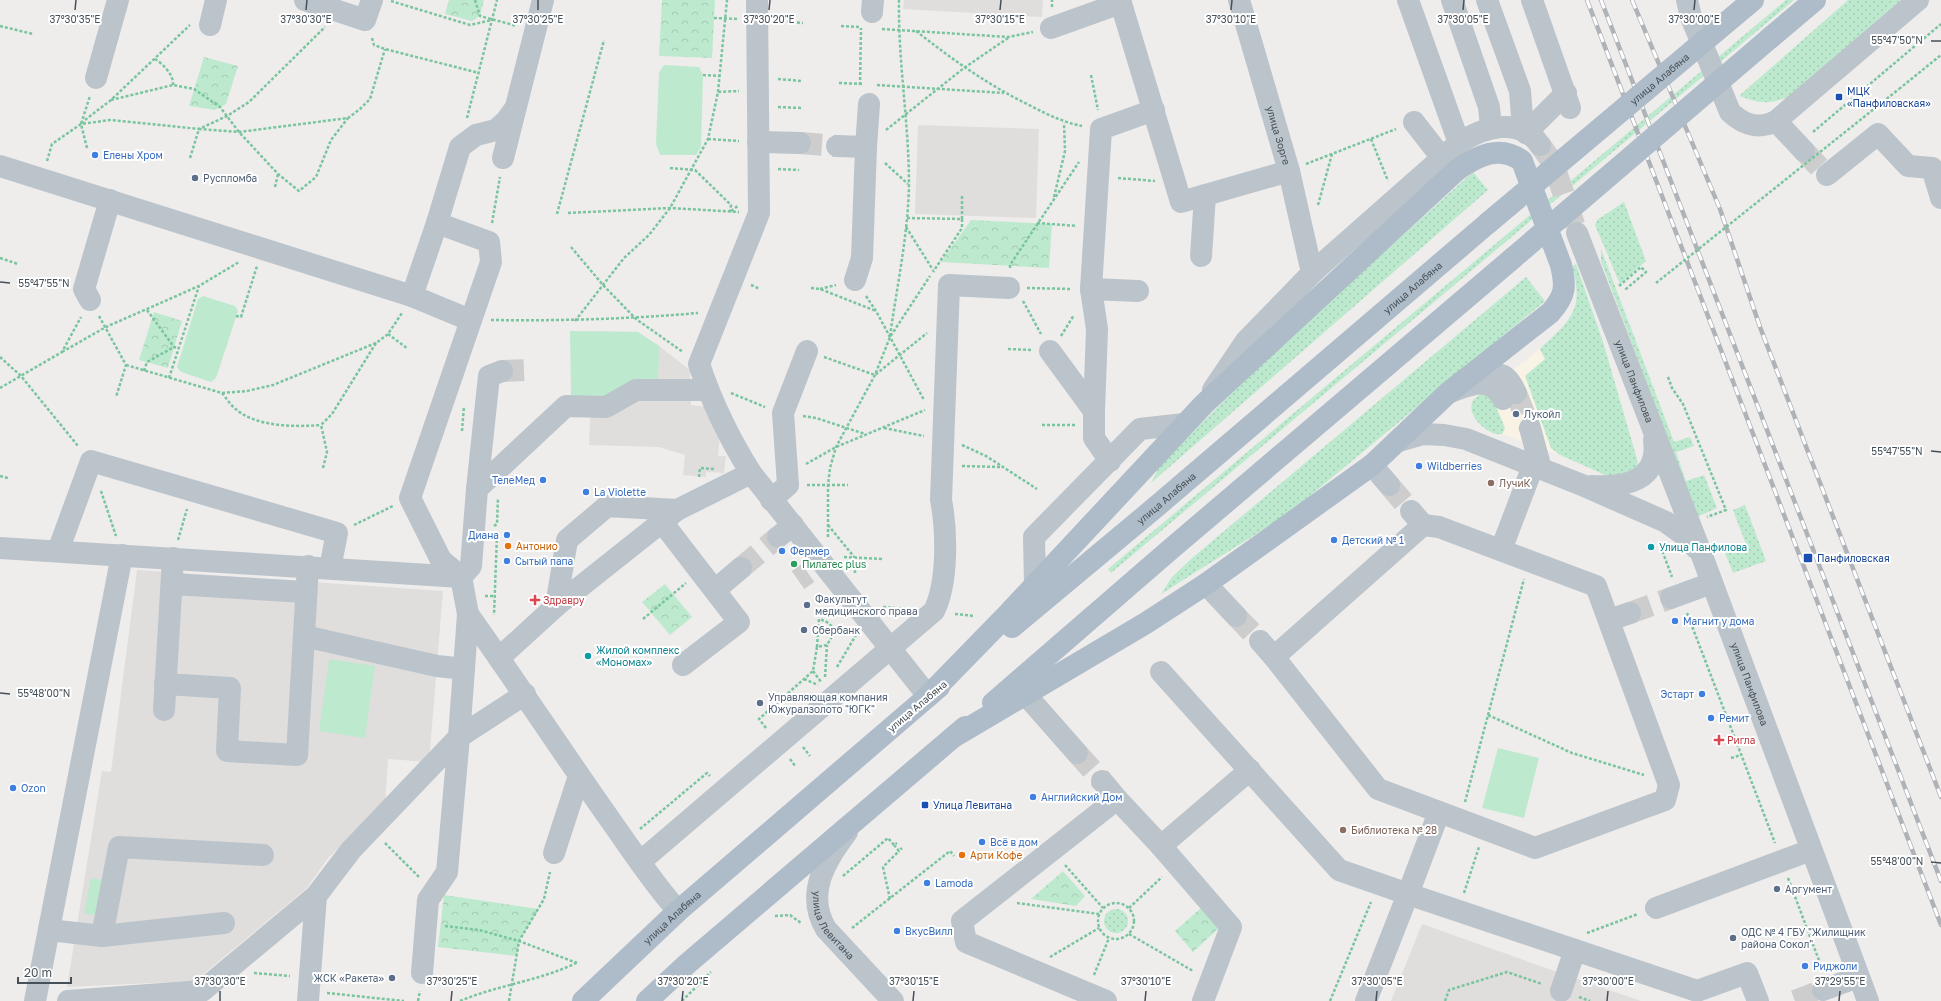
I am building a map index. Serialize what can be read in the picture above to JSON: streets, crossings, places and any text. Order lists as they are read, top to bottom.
{
  "streets": {
    "main road": ["улица Алабяна"],
    "street": ["улица Зорге", "улица Панфилова", "улица Левитана"]
  },
  "places": {
    "transit": ["МЦК «Панфиловская»", "Панфиловская", "Улица Левитана"],
    "other": [
      "Елены Хром",
      "Руспломба",
      "Лукойл",
      "Wildberries",
      "ТелеМед",
      "ЛучиК",
      "La Violette",
      "Диана",
      "Детский № 1",
      "Антонио",
      "Улица Панфилова",
      "Фермер",
      "Сытый папа",
      "Пилатес plus",
      "Факультут медицинского права",
      "Магнит у дома",
      "Сбербанк",
      "Жилой комплекс «Мономах»",
      "Эстарт",
      "Управляющая компания Южуралзолото \"ЮГК\"",
      "Ремит",
      "Ozon",
      "Английский Дом",
      "Библиотека № 28",
      "Всё в дом",
      "Арти Кофе",
      "Lamoda",
      "Аргумент",
      "ВкусВилл",
      "ОДС № 4 ГБУ \"Жилищник района Сокол\"",
      "Риджоли",
      "ЖСК «Ракета»"
    ],
    "health": ["Здравру", "Ригла"]
  },
  "scale_bar": "20 m",
  "coordinates": [
    "37°30'35\"E",
    "37°30'30\"E",
    "37°30'25\"E",
    "37°30'20\"E",
    "37°30'15\"E",
    "37°30'10\"E",
    "37°30'05\"E",
    "37°30'00\"E",
    "55°47'50\"N",
    "55°47'55\"N",
    "55°48'00\"N",
    "37°29'55\"E"
  ]
}
